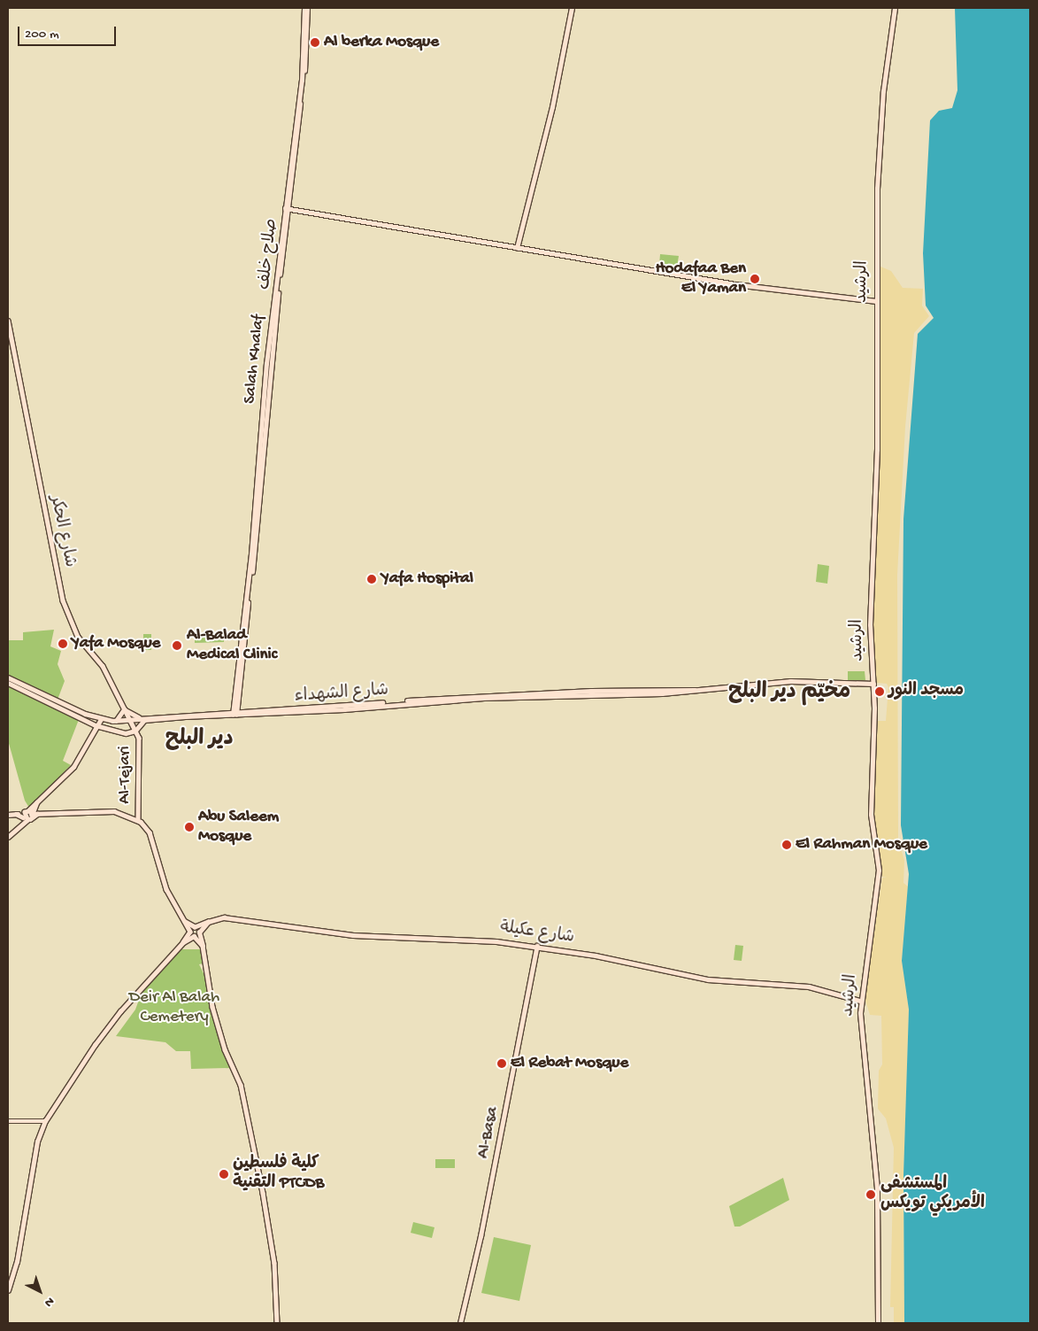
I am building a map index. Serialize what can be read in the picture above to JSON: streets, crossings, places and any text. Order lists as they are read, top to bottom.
{
  "streets": {
    "street": [
      "الرشيد",
      "Salah Khalaf",
      "شارع الحكر",
      "شارع الشهداء",
      "Al-Tejari",
      "شارع عكيلة",
      "Al-Basa"
    ]
  },
  "crossings": [
    ["الرشيد", "شارع الشهداء"],
    ["الرشيد", "شارع عكيلة"],
    ["Salah Khalaf", "شارع الشهداء"],
    ["شارع الحكر", "شارع الشهداء"],
    ["شارع الحكر", "Al-Tejari"],
    ["شارع الشهداء", "Al-Tejari"],
    ["شارع عكيلة", "Al-Basa"]
  ],
  "districts": ["مخيّم دير البلح", "دير البلح"],
  "parks": ["Deir Al Balah Cemetery"],
  "places": [
    "Al berka Mosque",
    "Hodafaa Ben El Yaman",
    "Yafa Hospital",
    "Yafa Mosque",
    "Al-Balad Medical Clinic",
    "مسجد النور",
    "Abu Saleem Mosque",
    "El Rahman Mosque",
    "El Rebat Mosque",
    "كلية فلسطين التقنية PTCDB",
    "المستشفى الأمريكي تويكس"
  ],
  "scale_bar": "200 m",
  "north": "bottom right"
}
